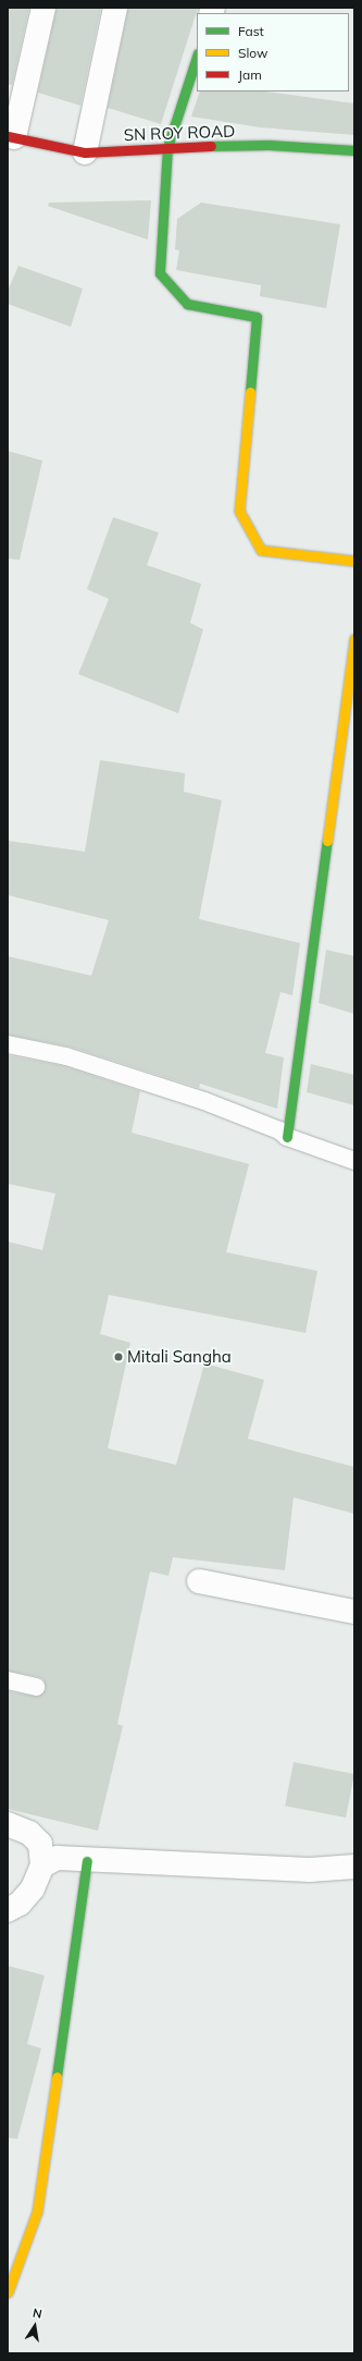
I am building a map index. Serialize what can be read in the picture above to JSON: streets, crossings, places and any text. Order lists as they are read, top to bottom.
{
  "streets": {
    "street": ["SN ROY ROAD"]
  },
  "places": ["Mitali Sangha"],
  "legend": ["Fast", "Slow", "Jam"],
  "north": "top"
}
